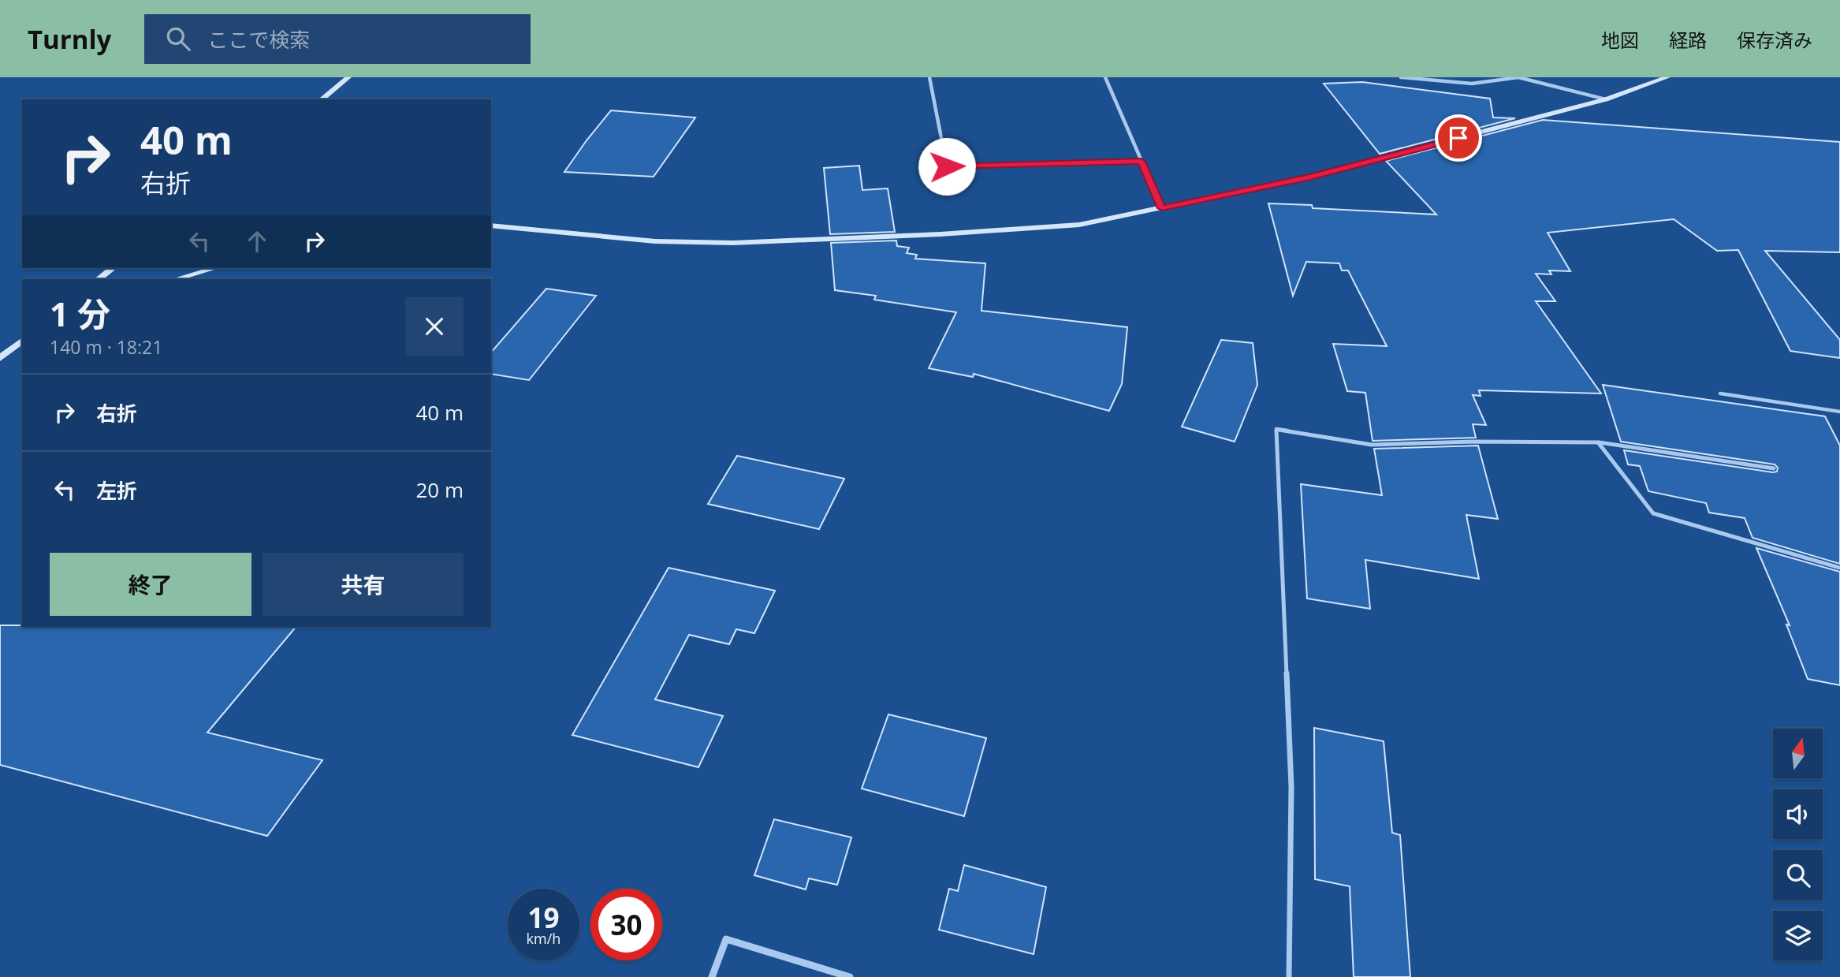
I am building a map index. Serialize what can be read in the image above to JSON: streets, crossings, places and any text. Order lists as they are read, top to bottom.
{
  "north": "top",
  "page": {
    "header": "Turnly",
    "search": "ここで検索",
    "nav": ["地図", "経路", "保存済み"],
    "turn": ["40 m", "右折"],
    "heading": ["1 分", "140 m · 18:21"],
    "list": [
      {
        "name": "右折",
        "value": "40 m"
      },
      {
        "name": "左折",
        "value": "20 m"
      }
    ],
    "buttons": ["終了", "共有"],
    "speed": "19 km/h",
    "limit": "30"
  }
}
